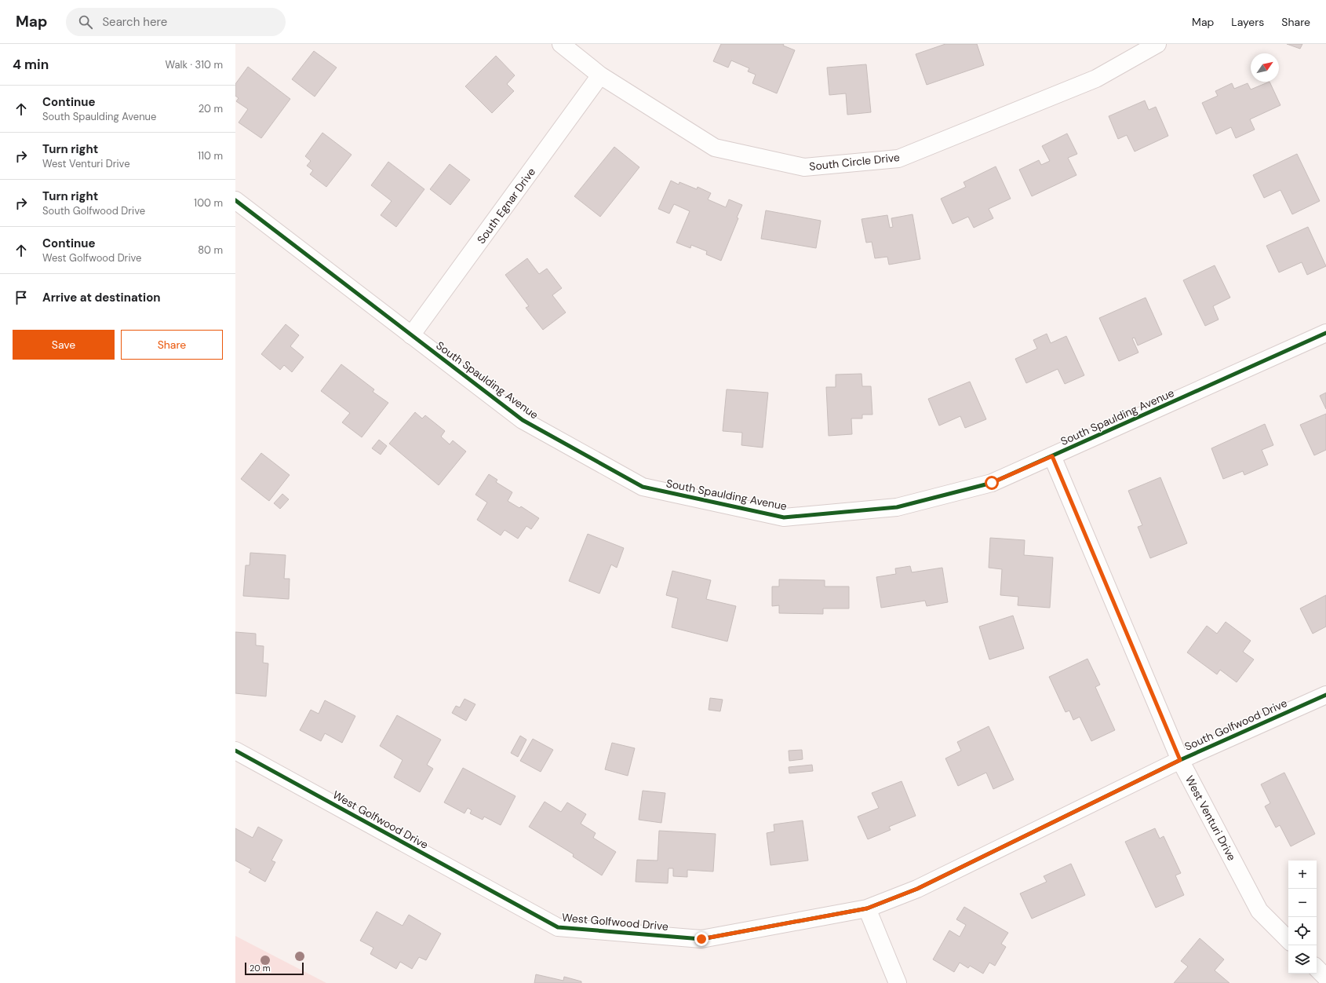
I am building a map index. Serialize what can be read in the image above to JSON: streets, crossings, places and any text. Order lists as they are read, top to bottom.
{
  "streets": {
    "street": [
      "South Circle Drive",
      "South Egnar Drive",
      "South Spaulding Avenue",
      "South Golfwood Drive",
      "West Venturi Drive",
      "West Golfwood Drive"
    ]
  },
  "crossings": [
    ["South Circle Drive", "South Egnar Drive"],
    ["South Egnar Drive", "South Spaulding Avenue"],
    ["South Spaulding Avenue", "West Venturi Drive"],
    ["South Golfwood Drive", "West Venturi Drive"],
    ["South Golfwood Drive", "West Golfwood Drive"]
  ],
  "scale_bar": "20 m",
  "north": "top right",
  "page": {
    "header": "Map",
    "search": "Search here",
    "nav": ["Map", "Layers", "Share"],
    "heading": ["4 min", "Walk · 310 m"],
    "list": [
      ["Continue", "South Spaulding Avenue", "20 m"],
      ["Turn right", "West Venturi Drive", "110 m"],
      ["Turn right", "South Golfwood Drive", "100 m"],
      ["Continue", "West Golfwood Drive", "80 m"],
      "Arrive at destination"
    ],
    "buttons": ["Save", "Share"],
    "map_buttons": ["+", "−"],
    "scale": "20 m"
  }
}
